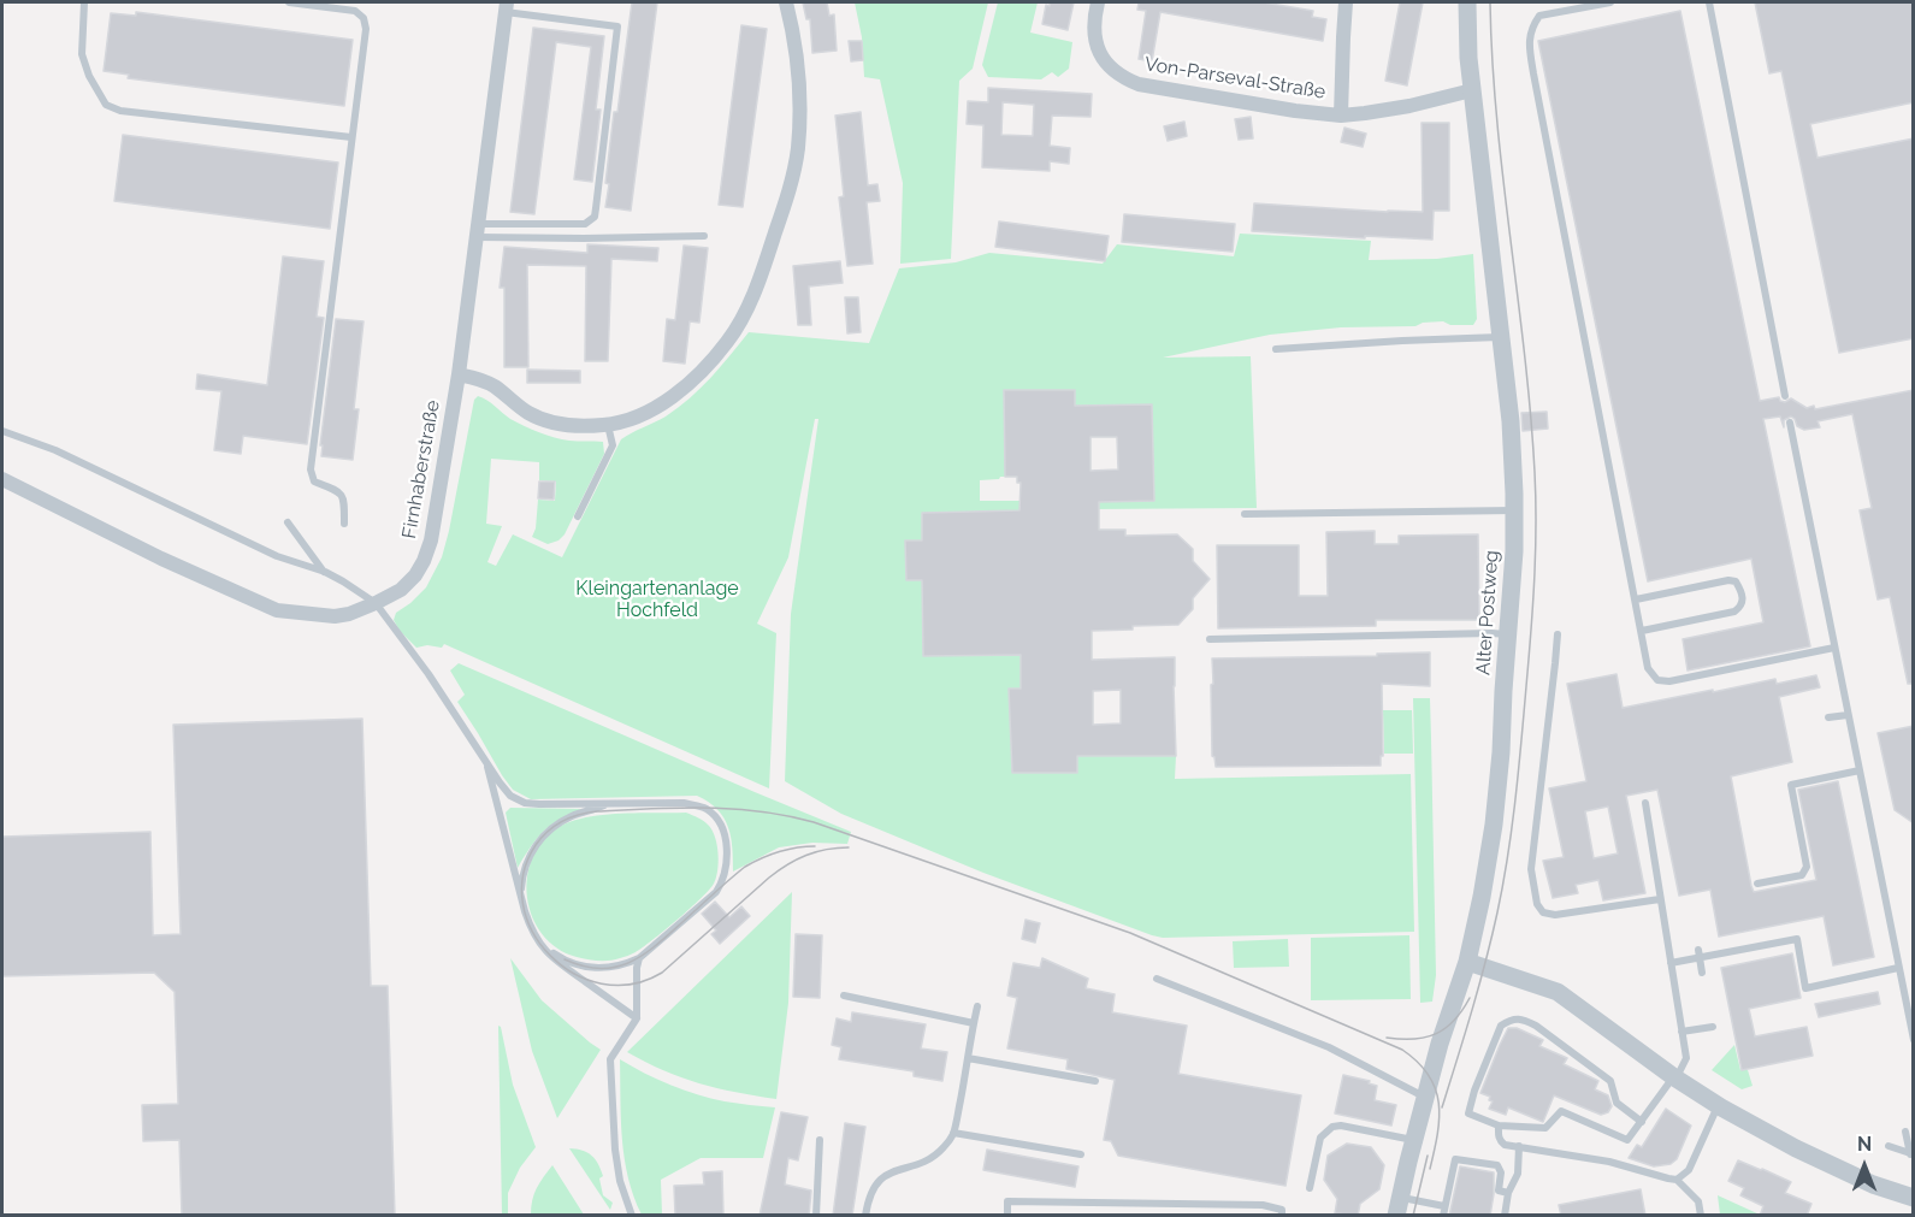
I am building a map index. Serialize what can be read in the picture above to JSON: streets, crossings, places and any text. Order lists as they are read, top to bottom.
{
  "streets": {
    "street": ["Von-Parseval-Straße", "Firnhaberstraße", "Alter Postweg"]
  },
  "crossings": [
    ["Von-Parseval-Straße", "Alter Postweg"]
  ],
  "parks": ["Kleingartenanlage Hochfeld"],
  "north": "top"
}
